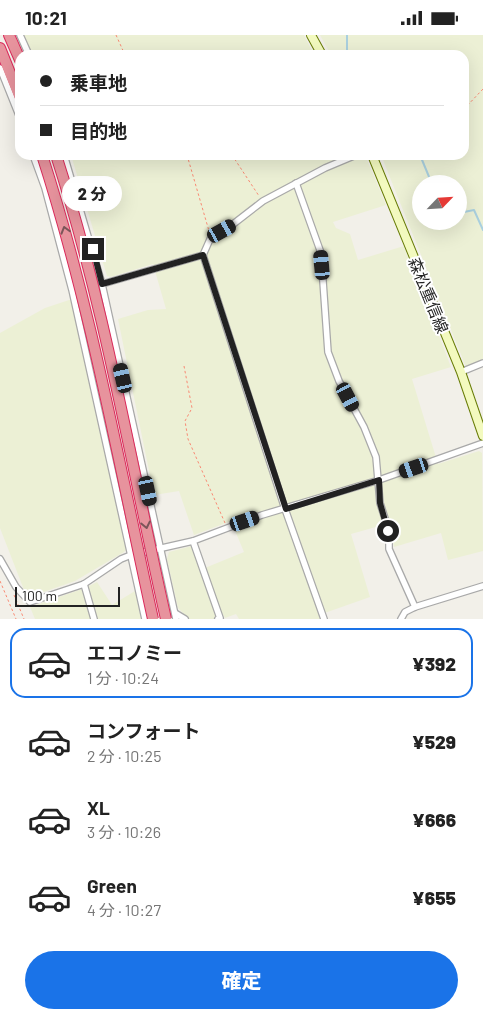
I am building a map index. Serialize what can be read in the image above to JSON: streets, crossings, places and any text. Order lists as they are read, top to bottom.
{
  "streets": {
    "main road": ["森松重信線"]
  },
  "scale_bar": "100 m",
  "north": "top right",
  "page": {
    "status": "10:21",
    "banner": ["乗車地", "目的地"],
    "bubble": "2 分",
    "scale": "100 m",
    "list": [
      {
        "name": "エコノミー",
        "note": "1 分 · 10:24",
        "value": "¥392"
      },
      {
        "name": "コンフォート",
        "note": "2 分 · 10:25",
        "value": "¥529"
      },
      {
        "name": "XL",
        "note": "3 分 · 10:26",
        "value": "¥666"
      },
      {
        "name": "Green",
        "note": "4 分 · 10:27",
        "value": "¥655"
      }
    ],
    "buttons": "確定"
  }
}
